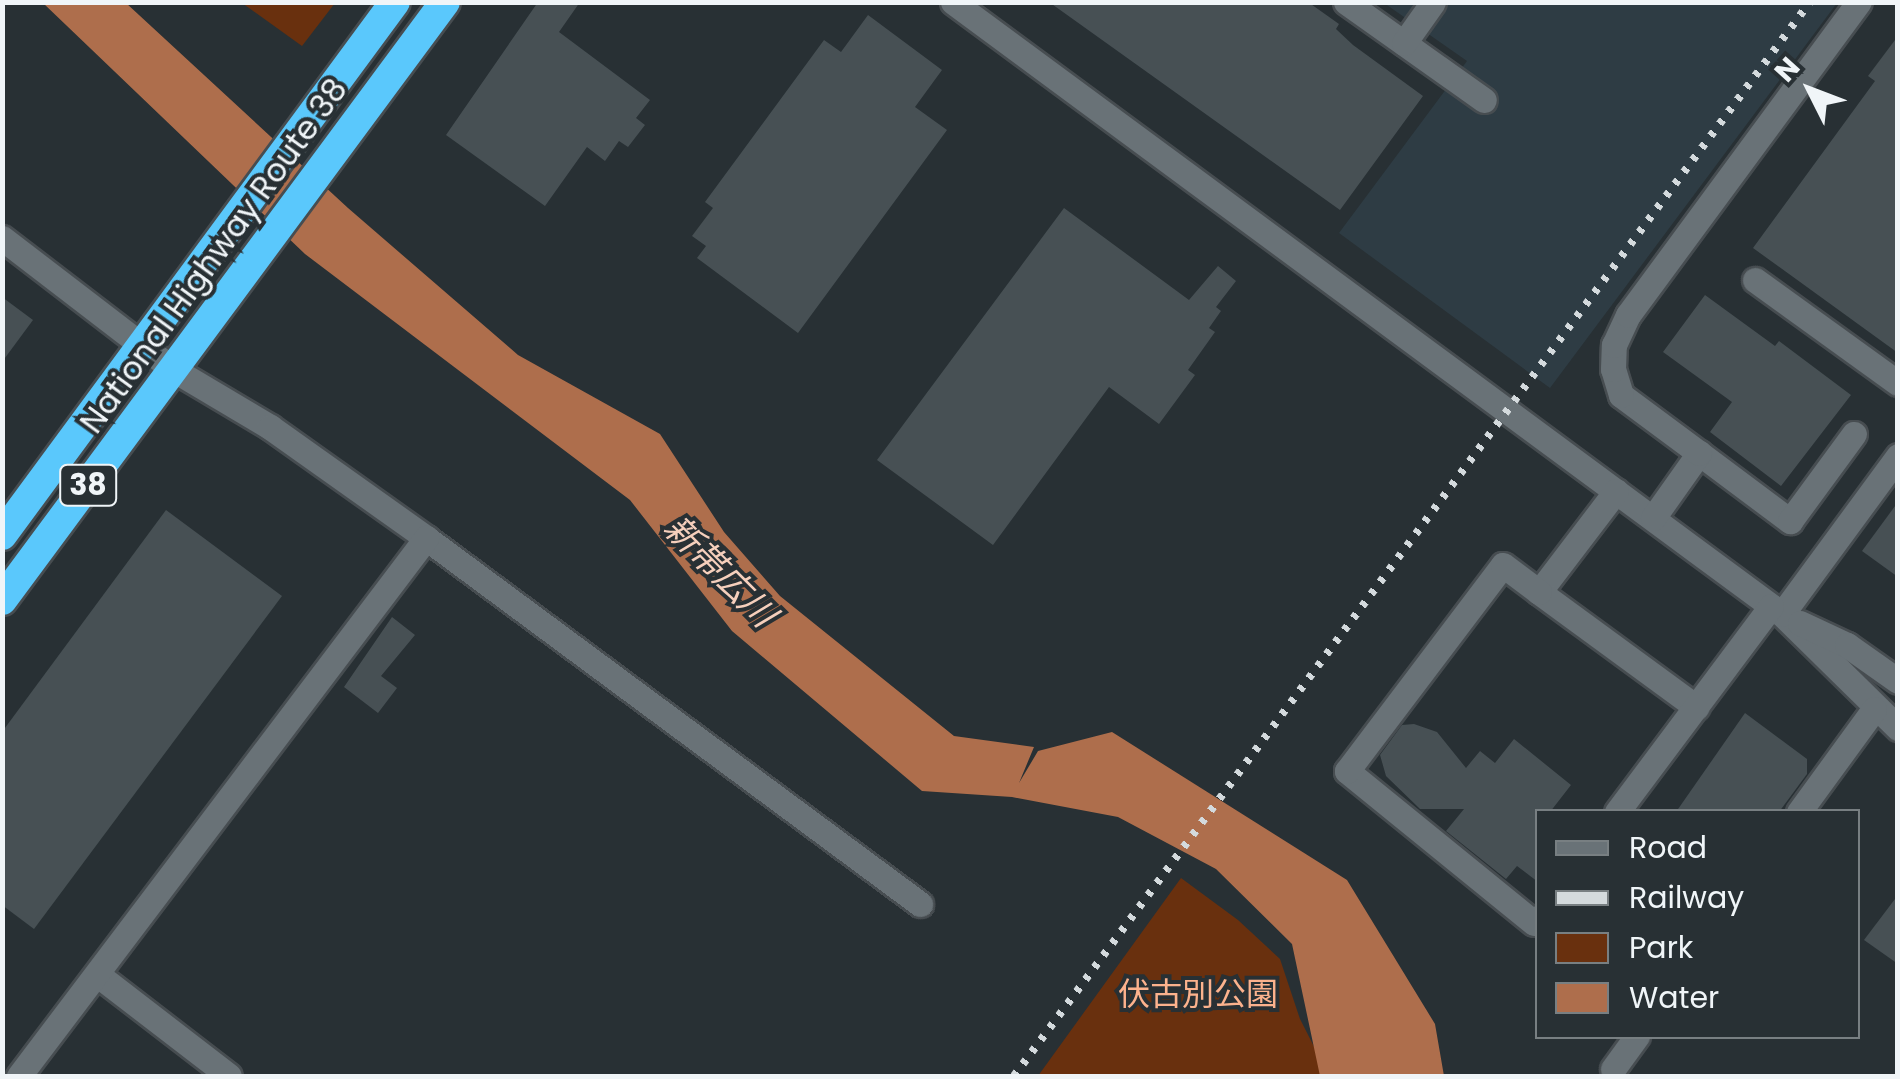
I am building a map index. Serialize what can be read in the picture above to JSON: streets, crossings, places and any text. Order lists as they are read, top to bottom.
{
  "streets": {
    "highway": ["National Highway Route 38", "38"]
  },
  "water": ["新帯広川"],
  "parks": ["伏古別公園"],
  "legend": [
    "Road",
    "Railway",
    "Park",
    "Water"
  ],
  "north": "top left"
}
